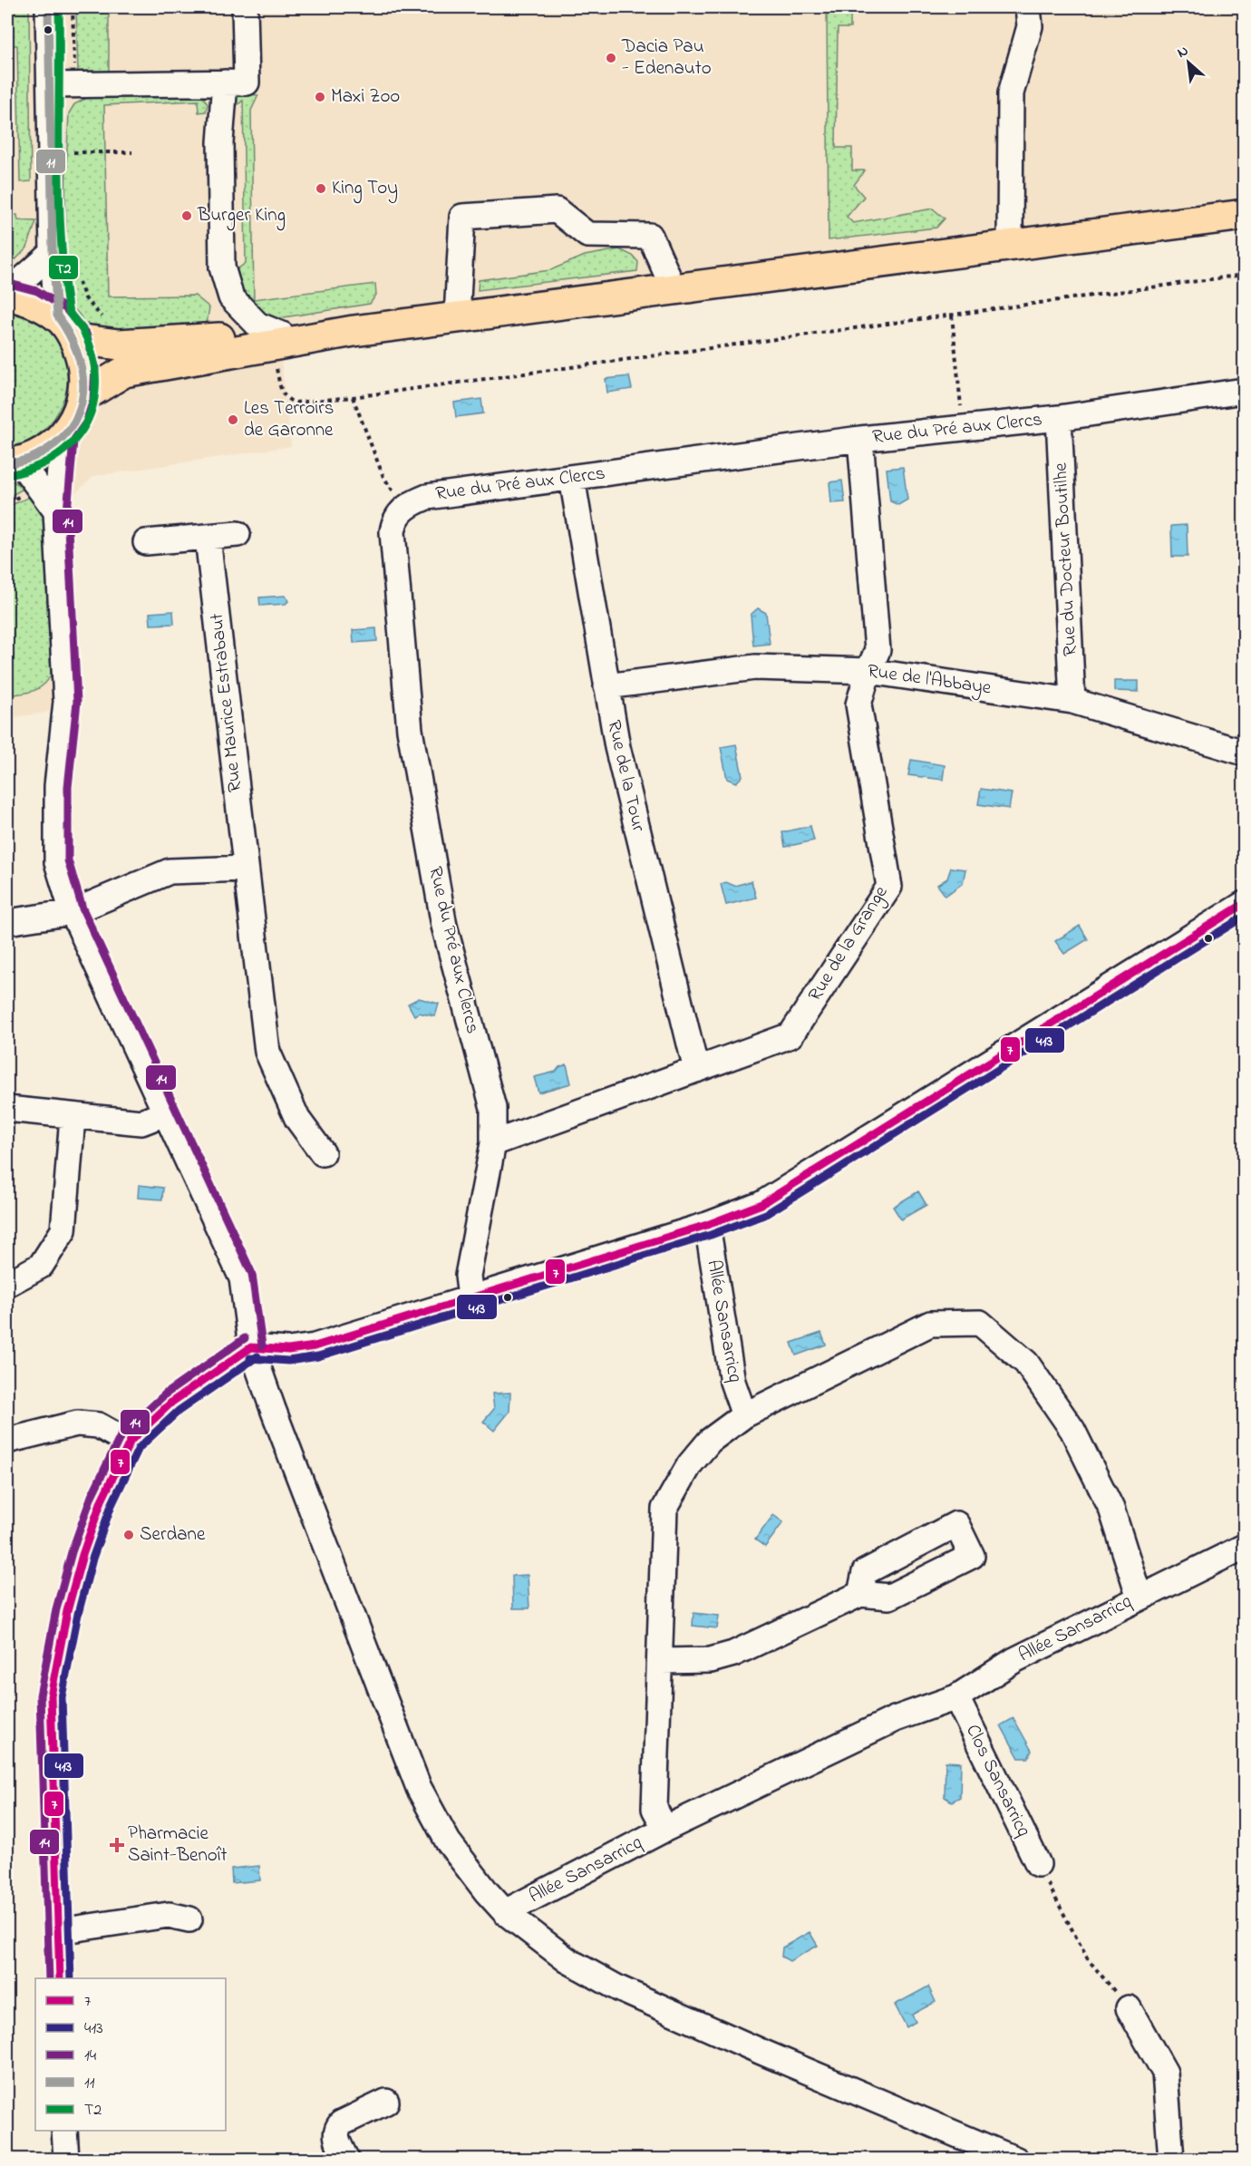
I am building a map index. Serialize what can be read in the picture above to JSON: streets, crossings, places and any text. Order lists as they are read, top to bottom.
{
  "streets": {
    "street": [
      "Rue du Pré aux Clercs",
      "Rue du Docteur Boutilhe",
      "Rue de l'Abbaye",
      "Rue Maurice Estrabaut",
      "Rue de la Tour",
      "Rue de la Grange",
      "Allée Sansarricq",
      "Clos Sansarricq"
    ]
  },
  "crossings": [
    ["Rue du Pré aux Clercs", "Rue du Docteur Boutilhe"],
    ["Rue du Pré aux Clercs", "Rue de la Tour"],
    ["Rue du Pré aux Clercs", "Rue de la Grange"],
    ["Rue du Docteur Boutilhe", "Rue de l'Abbaye"],
    ["Rue de l'Abbaye", "Rue de la Tour"],
    ["Rue de l'Abbaye", "Rue de la Grange"],
    ["Rue de la Tour", "Rue de la Grange"],
    ["Allée Sansarricq", "Clos Sansarricq"]
  ],
  "places": {
    "other": [
      "Dacia Pau - Edenauto",
      "Maxi Zoo",
      "King Toy",
      "Burger King",
      "Les Terroirs de Garonne",
      "Serdane"
    ],
    "health": ["Pharmacie Saint-Benoît"]
  },
  "lines": [
    "transit line 11",
    "transit line T2",
    "transit line 14",
    "transit line 7",
    "transit line 413"
  ],
  "legend": [
    "7",
    "413",
    "14",
    "11",
    "T2"
  ],
  "north": "top left"
}
